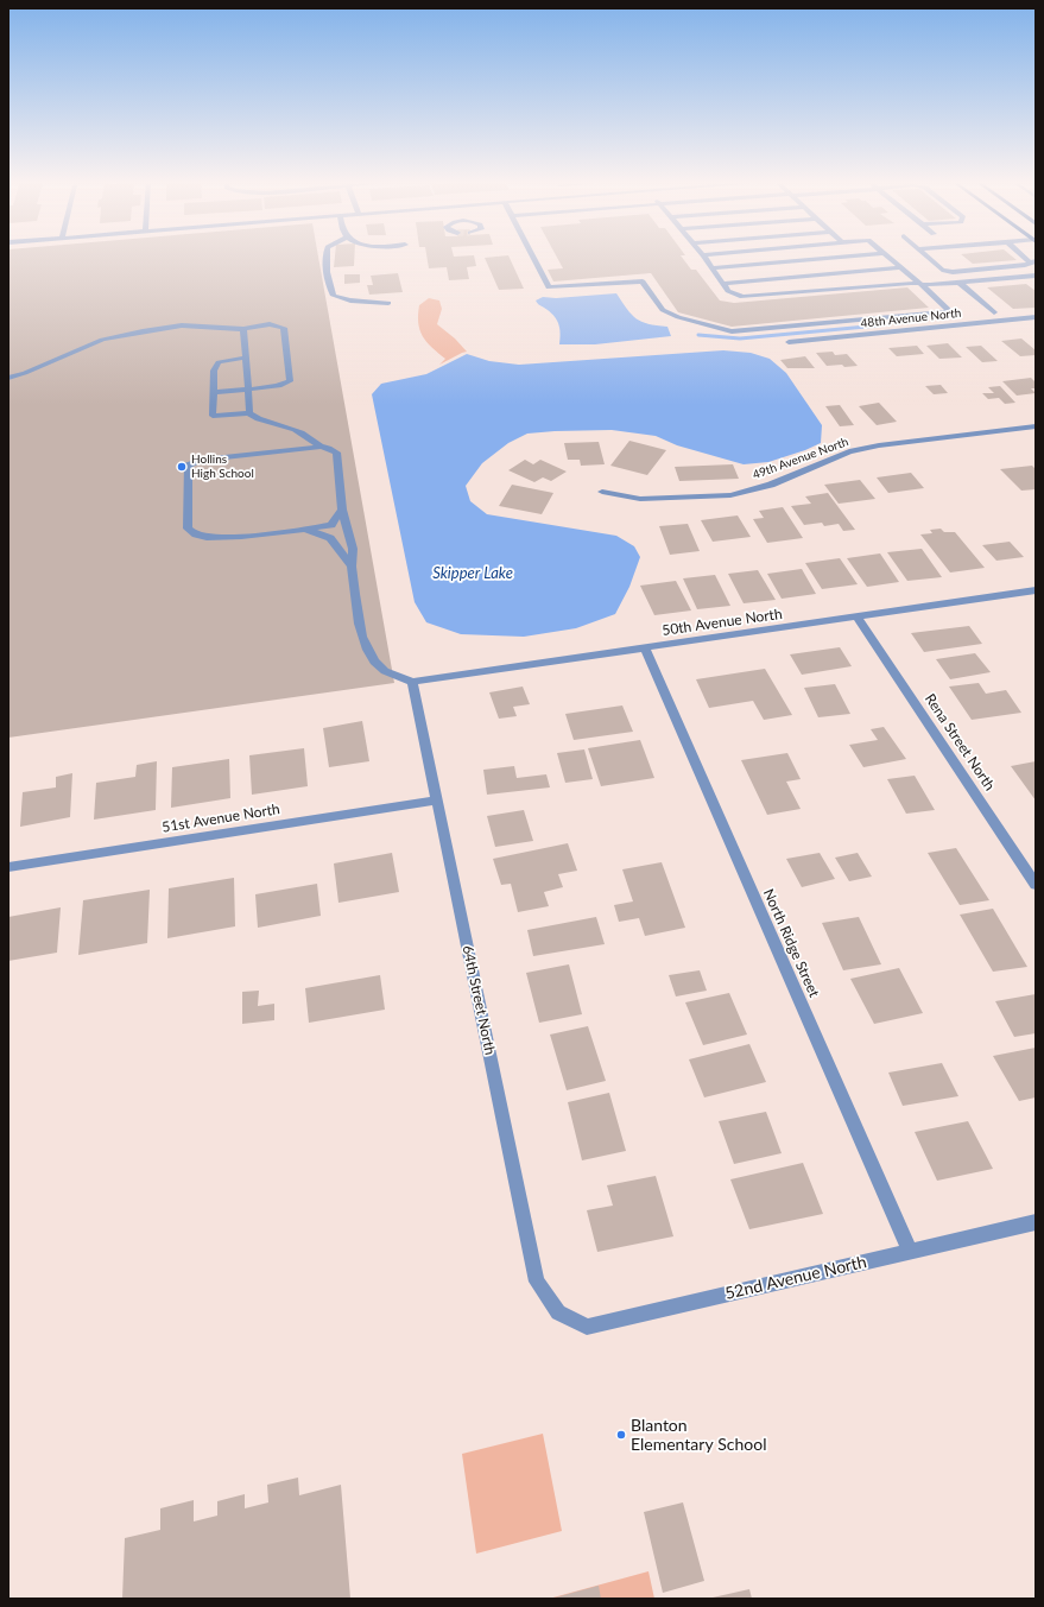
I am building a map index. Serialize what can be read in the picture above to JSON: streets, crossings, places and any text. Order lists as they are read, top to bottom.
{
  "streets": {
    "street": [
      "48th Avenue North",
      "49th Avenue North",
      "50th Avenue North",
      "Rena Street North",
      "51st Avenue North",
      "North Ridge Street",
      "64th Street North",
      "52nd Avenue North"
    ]
  },
  "crossings": [
    ["50th Avenue North", "Rena Street North"],
    ["50th Avenue North", "North Ridge Street"],
    ["50th Avenue North", "64th Street North"],
    ["51st Avenue North", "64th Street North"],
    ["North Ridge Street", "52nd Avenue North"],
    ["64th Street North", "52nd Avenue North"]
  ],
  "water": ["Skipper Lake"],
  "places": ["Hollins High School", "Blanton Elementary School"]
}
